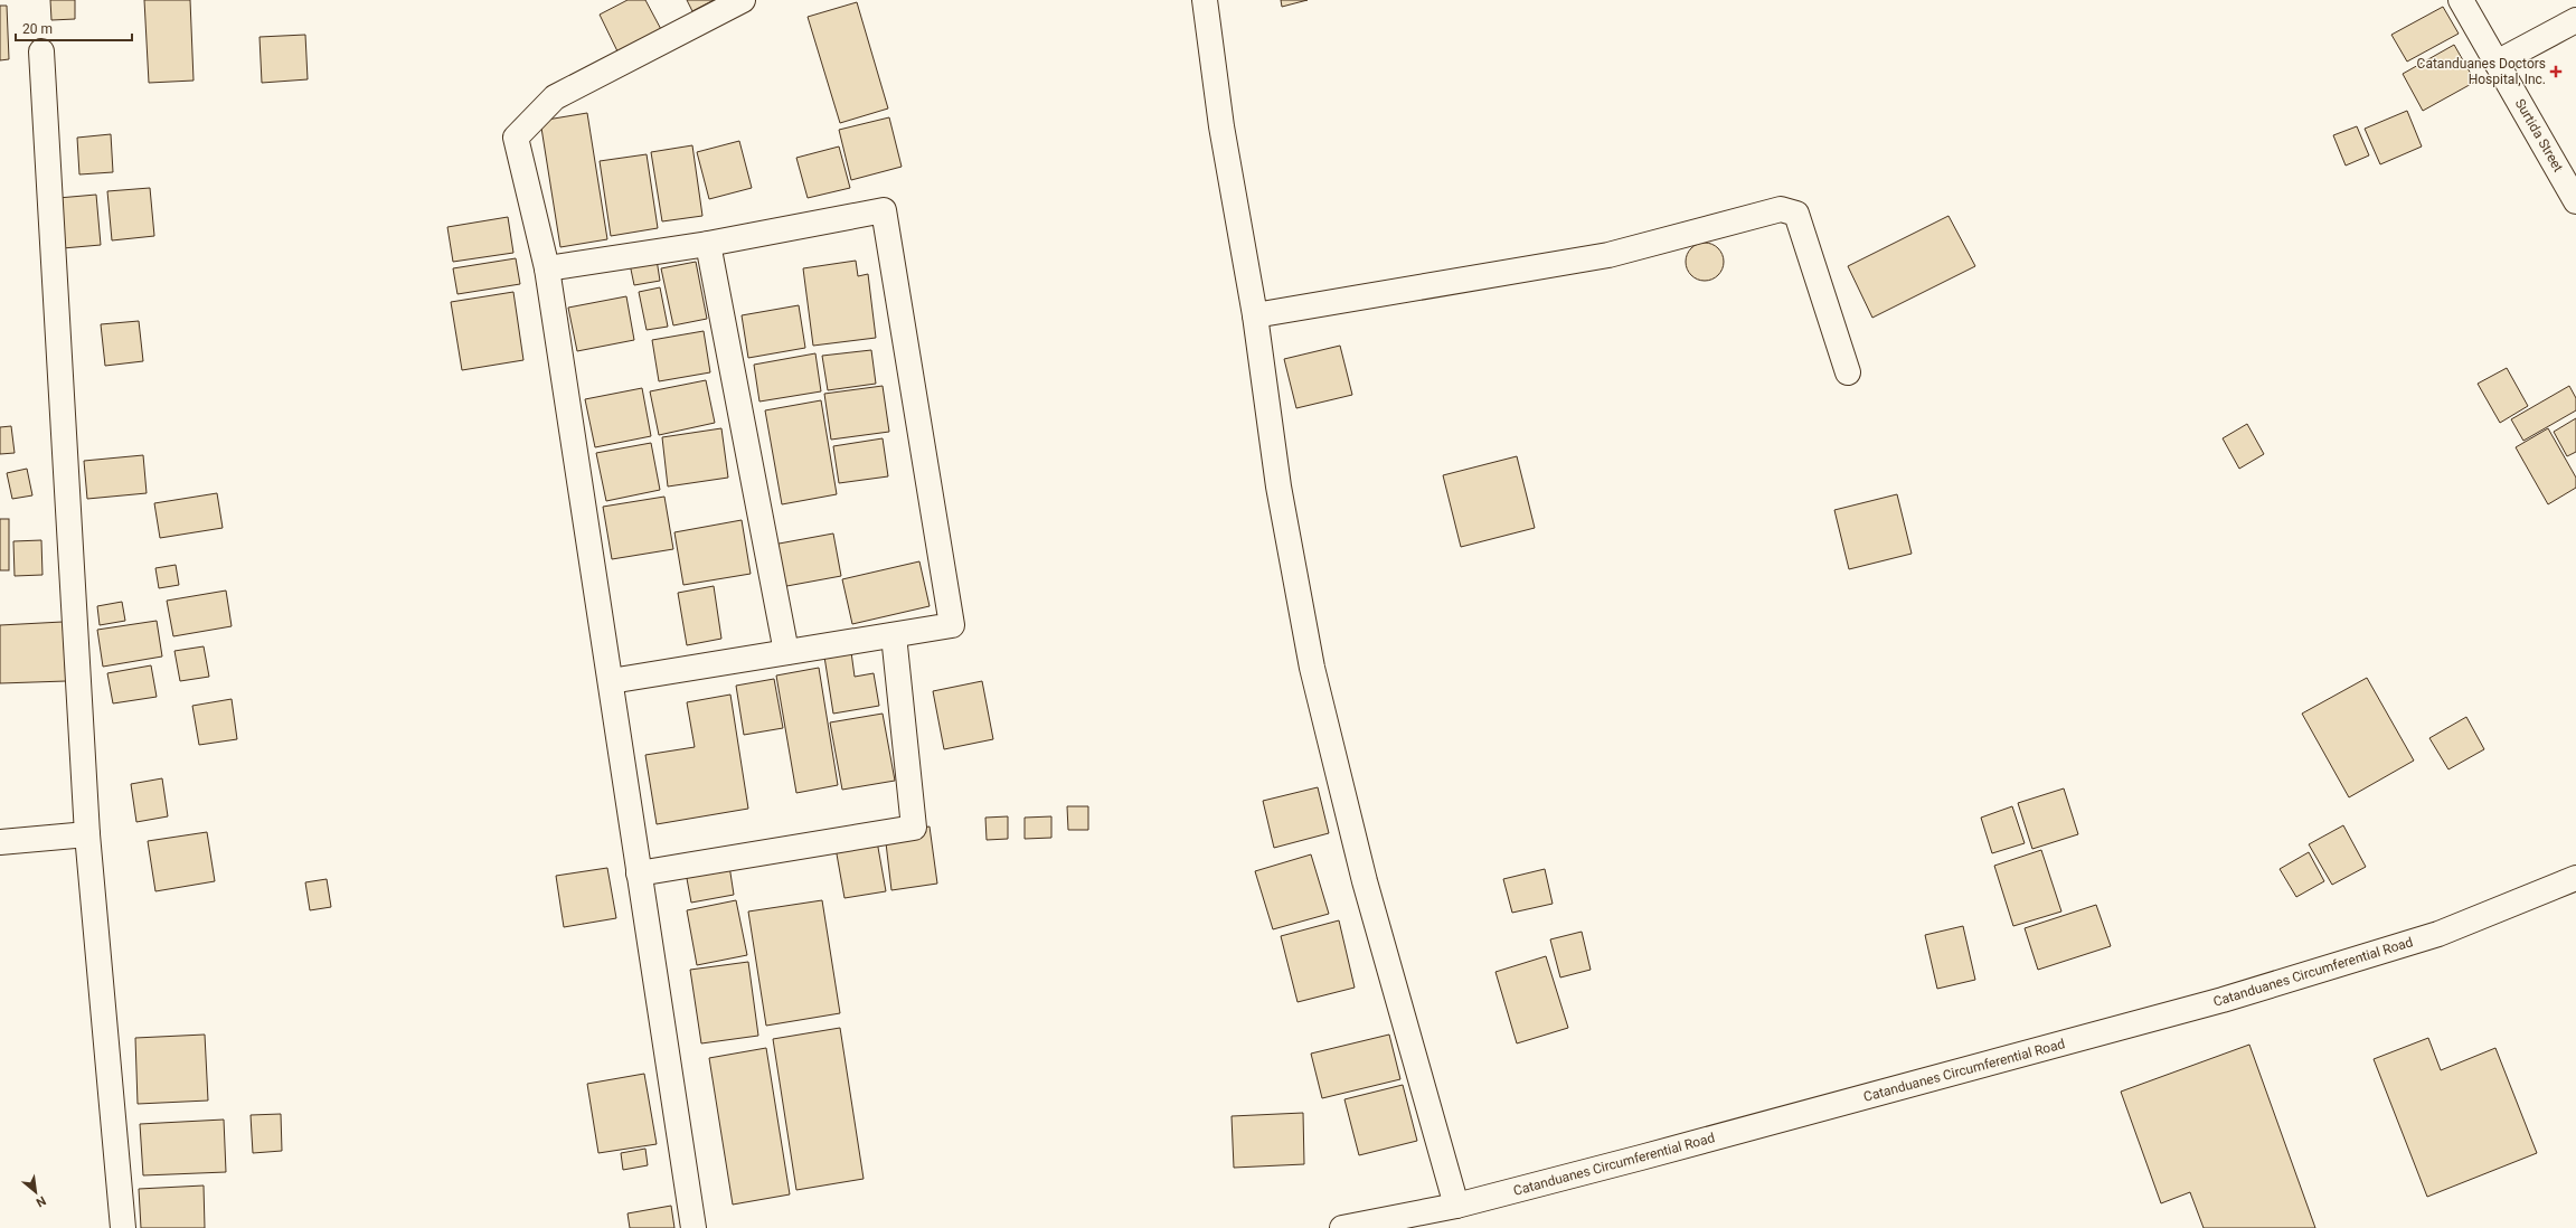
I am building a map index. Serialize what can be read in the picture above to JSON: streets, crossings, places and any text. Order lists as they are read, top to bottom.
{
  "streets": {
    "street": ["Surtida Street", "Catanduanes Circumferential Road"]
  },
  "places": {
    "health": ["Catanduanes Doctors Hospital, Inc."]
  },
  "scale_bar": "20 m",
  "north": "bottom right"
}
